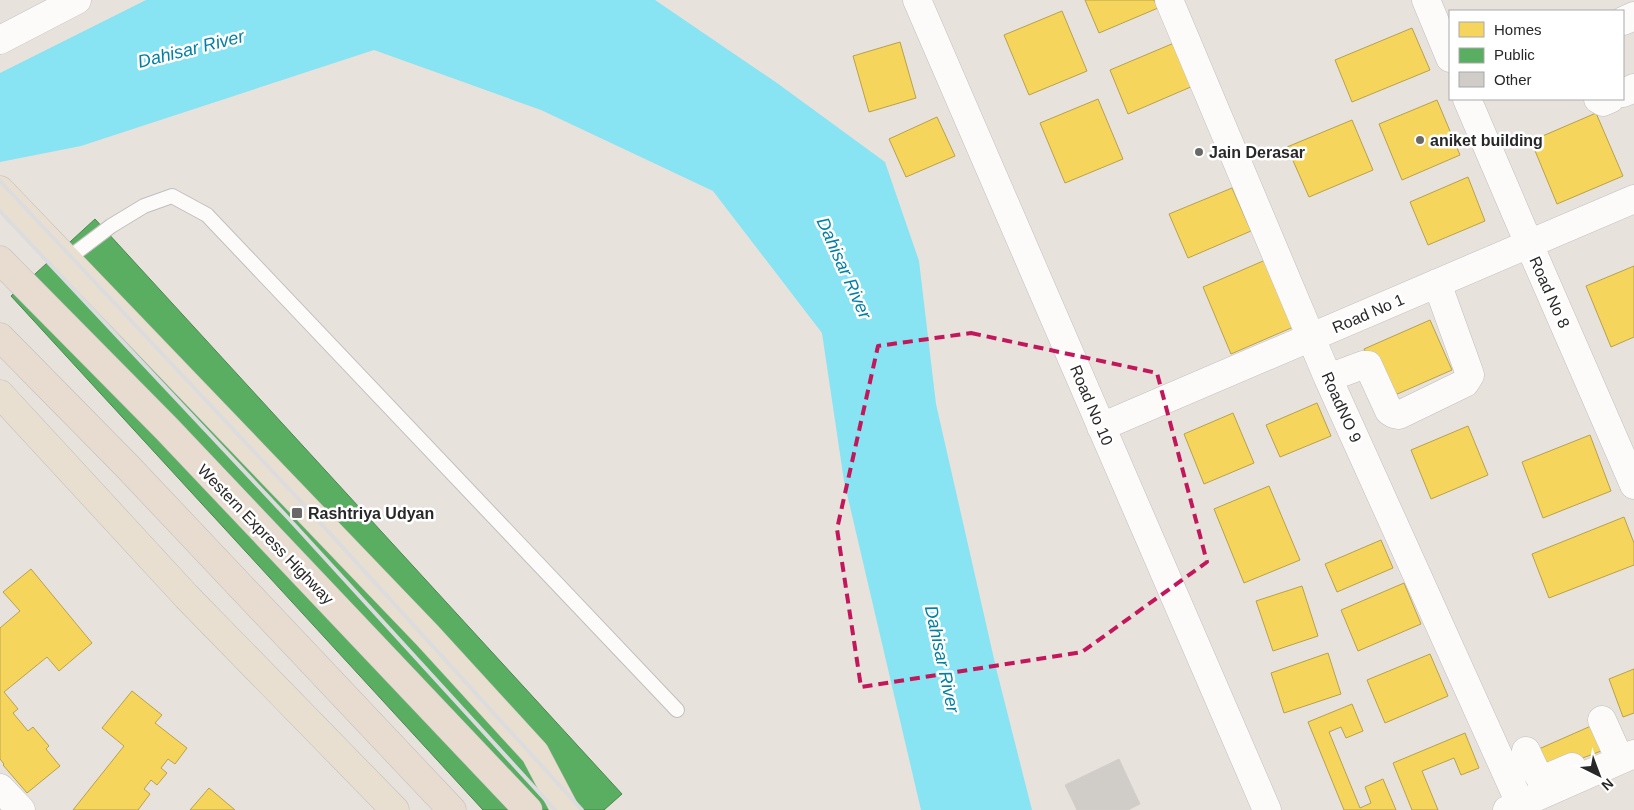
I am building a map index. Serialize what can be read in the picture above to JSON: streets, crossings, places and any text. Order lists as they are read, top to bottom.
{
  "streets": {
    "highway": ["Western Express Highway"],
    "street": [
      "Road No 8",
      "Road No 1",
      "Road No 10",
      "RoadNO 9"
    ]
  },
  "crossings": [
    ["Road No 8", "Road No 1"],
    ["Road No 1", "Road No 10"],
    ["Road No 1", "RoadNO 9"]
  ],
  "water": ["Dahisar River"],
  "places": {
    "other": ["aniket building", "Jain Derasar"],
    "transit": ["Rashtriya Udyan"]
  },
  "legend": ["Homes", "Public", "Other"],
  "north": "bottom right"
}
